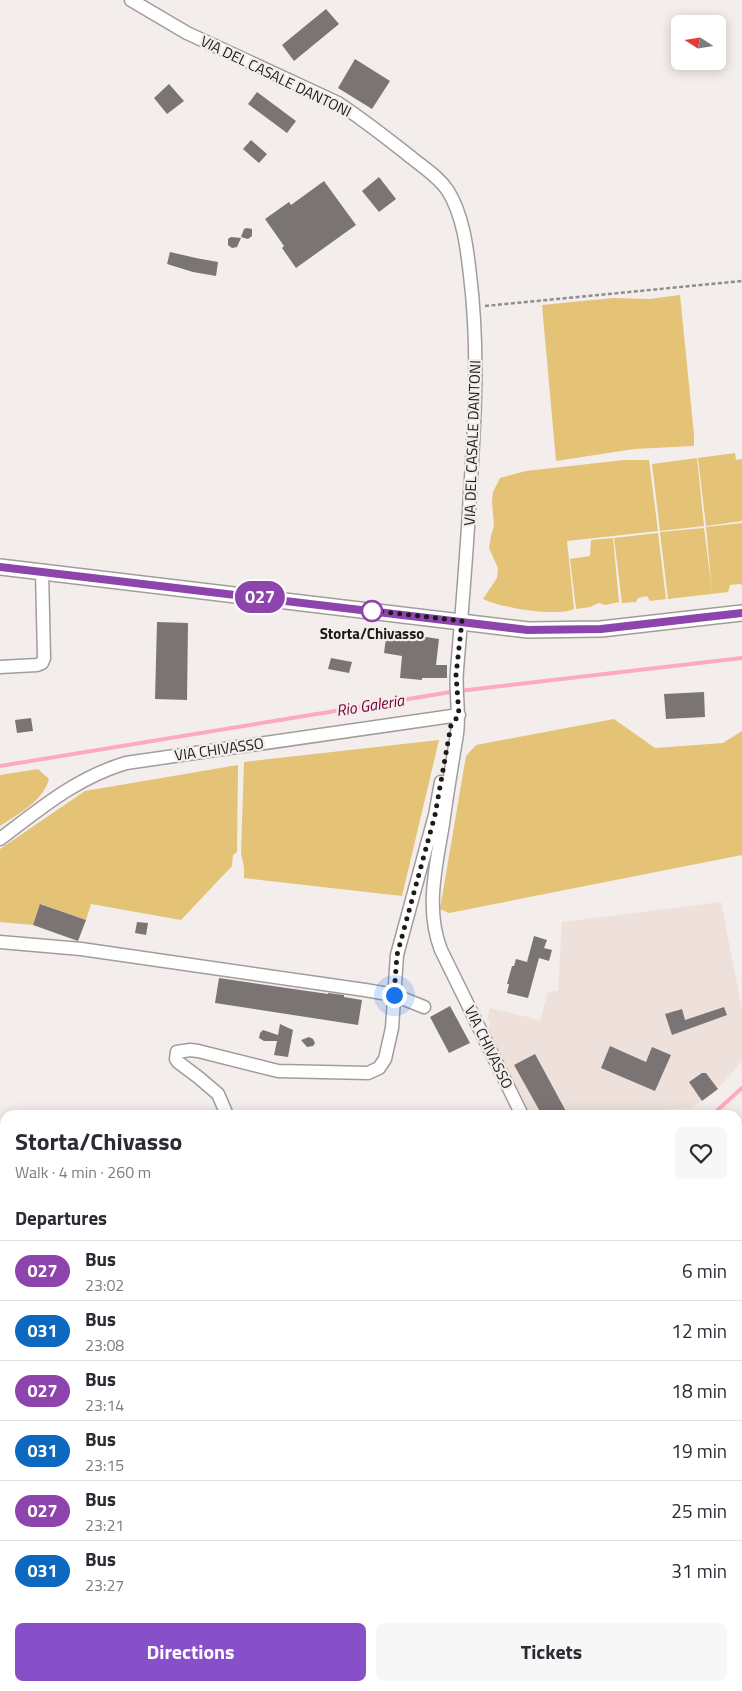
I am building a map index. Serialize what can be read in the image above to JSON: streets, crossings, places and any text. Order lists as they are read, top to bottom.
{
  "streets": {
    "street": ["VIA DEL CASALE DANTONI", "VIA CHIVASSO"]
  },
  "crossings": [
    ["VIA DEL CASALE DANTONI", "VIA CHIVASSO"]
  ],
  "water": ["Rio Galeria"],
  "places": ["Storta/Chivasso"],
  "lines": ["bus line 027"],
  "north": "left",
  "page": {
    "on_map": "027",
    "heading": [
      ["Storta/Chivasso", "Walk · 4 min · 260 m"],
      "Departures"
    ],
    "list": [
      {
        "mark": "027",
        "name": "Bus",
        "note": "23:02",
        "value": "6 min"
      },
      {
        "mark": "031",
        "name": "Bus",
        "note": "23:08",
        "value": "12 min"
      },
      {
        "mark": "027",
        "name": "Bus",
        "note": "23:14",
        "value": "18 min"
      },
      {
        "mark": "031",
        "name": "Bus",
        "note": "23:15",
        "value": "19 min"
      },
      {
        "mark": "027",
        "name": "Bus",
        "note": "23:21",
        "value": "25 min"
      },
      {
        "mark": "031",
        "name": "Bus",
        "note": "23:27",
        "value": "31 min"
      }
    ],
    "buttons": ["Directions", "Tickets"]
  }
}
